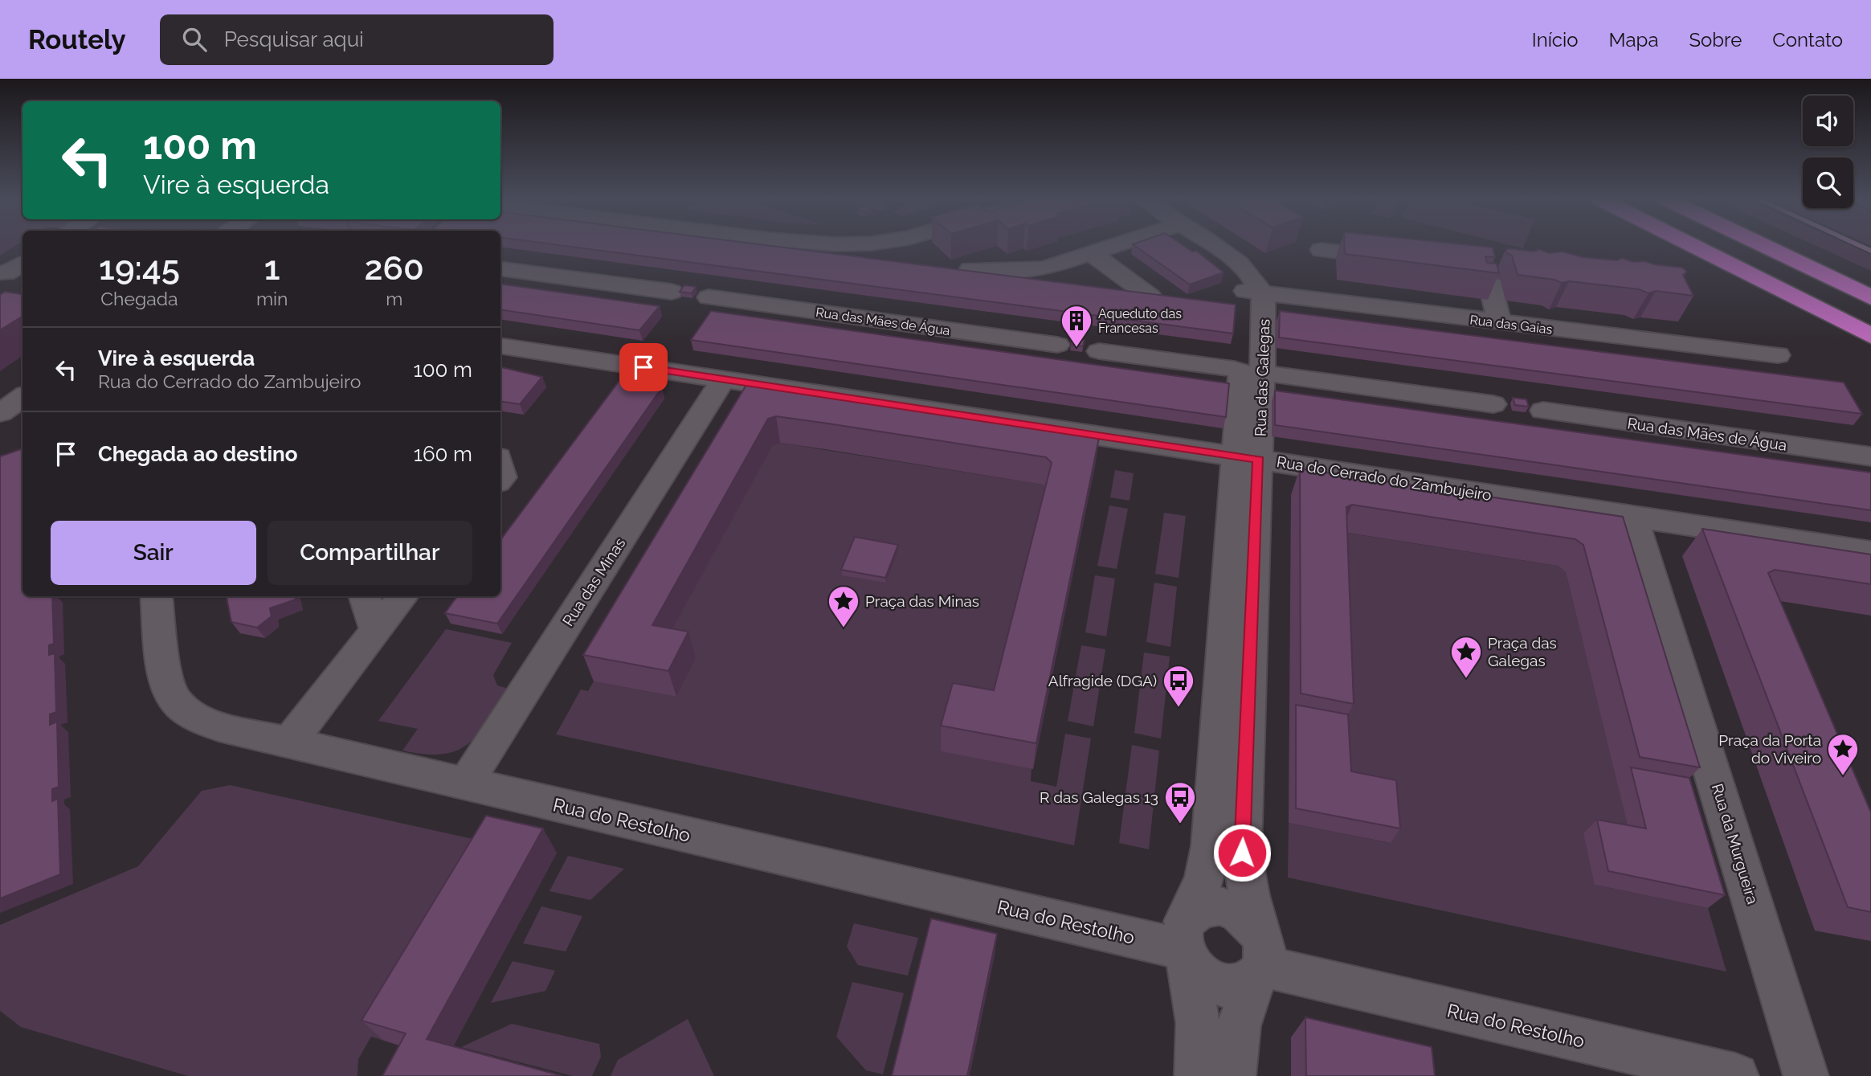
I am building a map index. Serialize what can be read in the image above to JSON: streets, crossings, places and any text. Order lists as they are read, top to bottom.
{
  "streets": {
    "street": [
      "Rua das Mães de Água",
      "Rua das Gaias",
      "Rua das Galegas",
      "Rua do Cerrado do Zambujeiro",
      "Rua das Minas",
      "Rua do Restolho",
      "Rua da Murgueira"
    ]
  },
  "crossings": [
    ["Rua das Gaias", "Rua das Galegas"],
    ["Rua das Galegas", "Rua do Cerrado do Zambujeiro"],
    ["Rua das Galegas", "Rua do Restolho"],
    ["Rua do Cerrado do Zambujeiro", "Rua das Minas"],
    ["Rua do Cerrado do Zambujeiro", "Rua da Murgueira"],
    ["Rua das Minas", "Rua do Restolho"]
  ],
  "places": {
    "building": ["Aqueduto das Francesas"],
    "place": ["Praça das Minas", "Praça das Galegas", "Praça da Porta do Viveiro"],
    "bus stop": ["Alfragide (DGA)", "R das Galegas 13"]
  },
  "page": {
    "header": "Routely",
    "search": "Pesquisar aqui",
    "nav": [
      "Início",
      "Mapa",
      "Sobre",
      "Contato"
    ],
    "turn": ["100 m", "Vire à esquerda"],
    "eta": [
      "19:45",
      "Chegada",
      "1",
      "min",
      "260",
      "m"
    ],
    "list": [
      {
        "name": "Vire à esquerda",
        "note": "Rua do Cerrado do Zambujeiro",
        "value": "100 m"
      },
      {
        "name": "Chegada ao destino",
        "value": "160 m"
      }
    ],
    "buttons": ["Sair", "Compartilhar"]
  }
}
